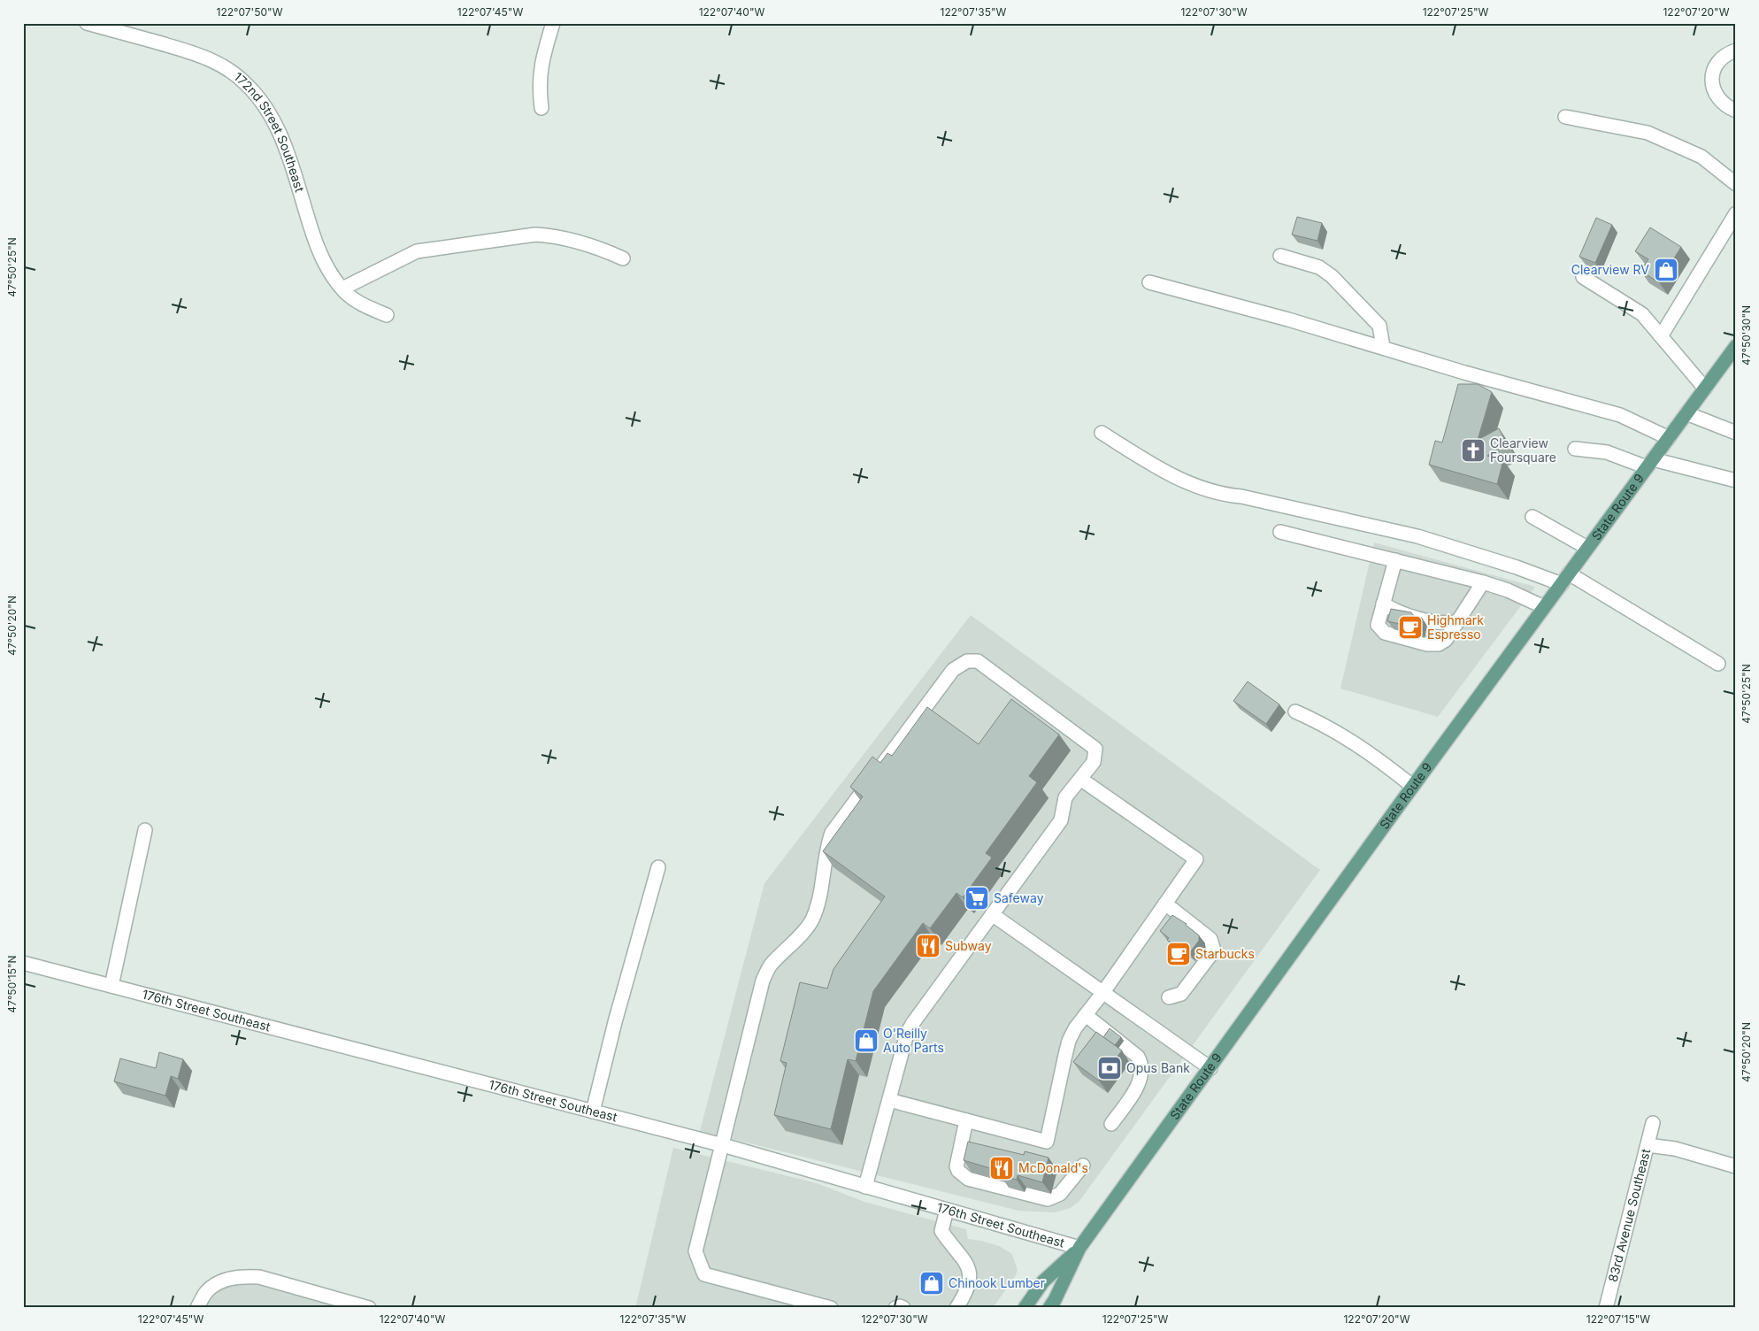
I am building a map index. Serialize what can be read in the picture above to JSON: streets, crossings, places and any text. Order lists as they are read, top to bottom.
{
  "streets": {
    "main road": ["State Route 9"],
    "street": ["172nd Street Southeast", "176th Street Southeast", "83rd Avenue Southeast"]
  },
  "crossings": [
    ["State Route 9", "176th Street Southeast"]
  ],
  "places": {
    "shop": ["Clearview RV", "O'Reilly Auto Parts", "Chinook Lumber"],
    "church": ["Clearview Foursquare"],
    "cafe": ["Highmark Espresso", "Starbucks"],
    "supermarket": ["Safeway"],
    "restaurant": ["Subway", "McDonald's"],
    "bank": ["Opus Bank"]
  },
  "coordinates": [
    "122°07'50\"W",
    "122°07'45\"W",
    "122°07'40\"W",
    "122°07'35\"W",
    "122°07'30\"W",
    "122°07'25\"W",
    "122°07'20\"W",
    "47°50'25\"N",
    "47°50'30\"N",
    "47°50'20\"N",
    "47°50'15\"N",
    "122°07'15\"W"
  ]
}
